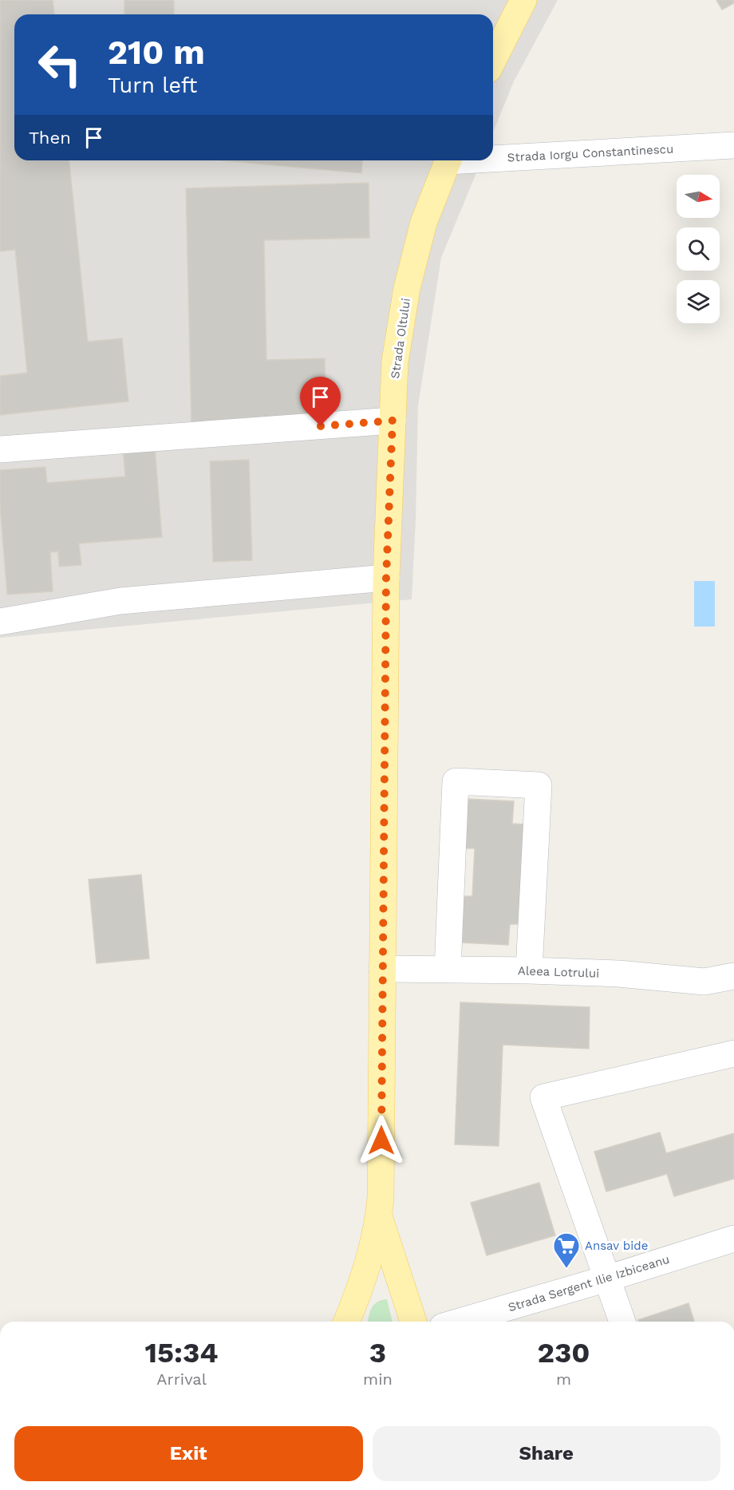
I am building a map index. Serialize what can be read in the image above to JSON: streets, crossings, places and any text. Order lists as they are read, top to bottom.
{
  "streets": {
    "main road": ["Strada Oltului"],
    "street": ["Strada Iorgu Constantinescu", "Aleea Lotrului", "Strada Sergent Ilie Izbiceanu"]
  },
  "crossings": [
    ["Strada Oltului", "Aleea Lotrului"]
  ],
  "places": {
    "supermarket": ["Ansav bide"]
  },
  "north": "right",
  "page": {
    "turn": ["210 m", "Turn left"],
    "then": "Then",
    "eta": [
      "15:34",
      "Arrival",
      "3",
      "min",
      "230",
      "m"
    ],
    "buttons": ["Exit", "Share"]
  }
}
